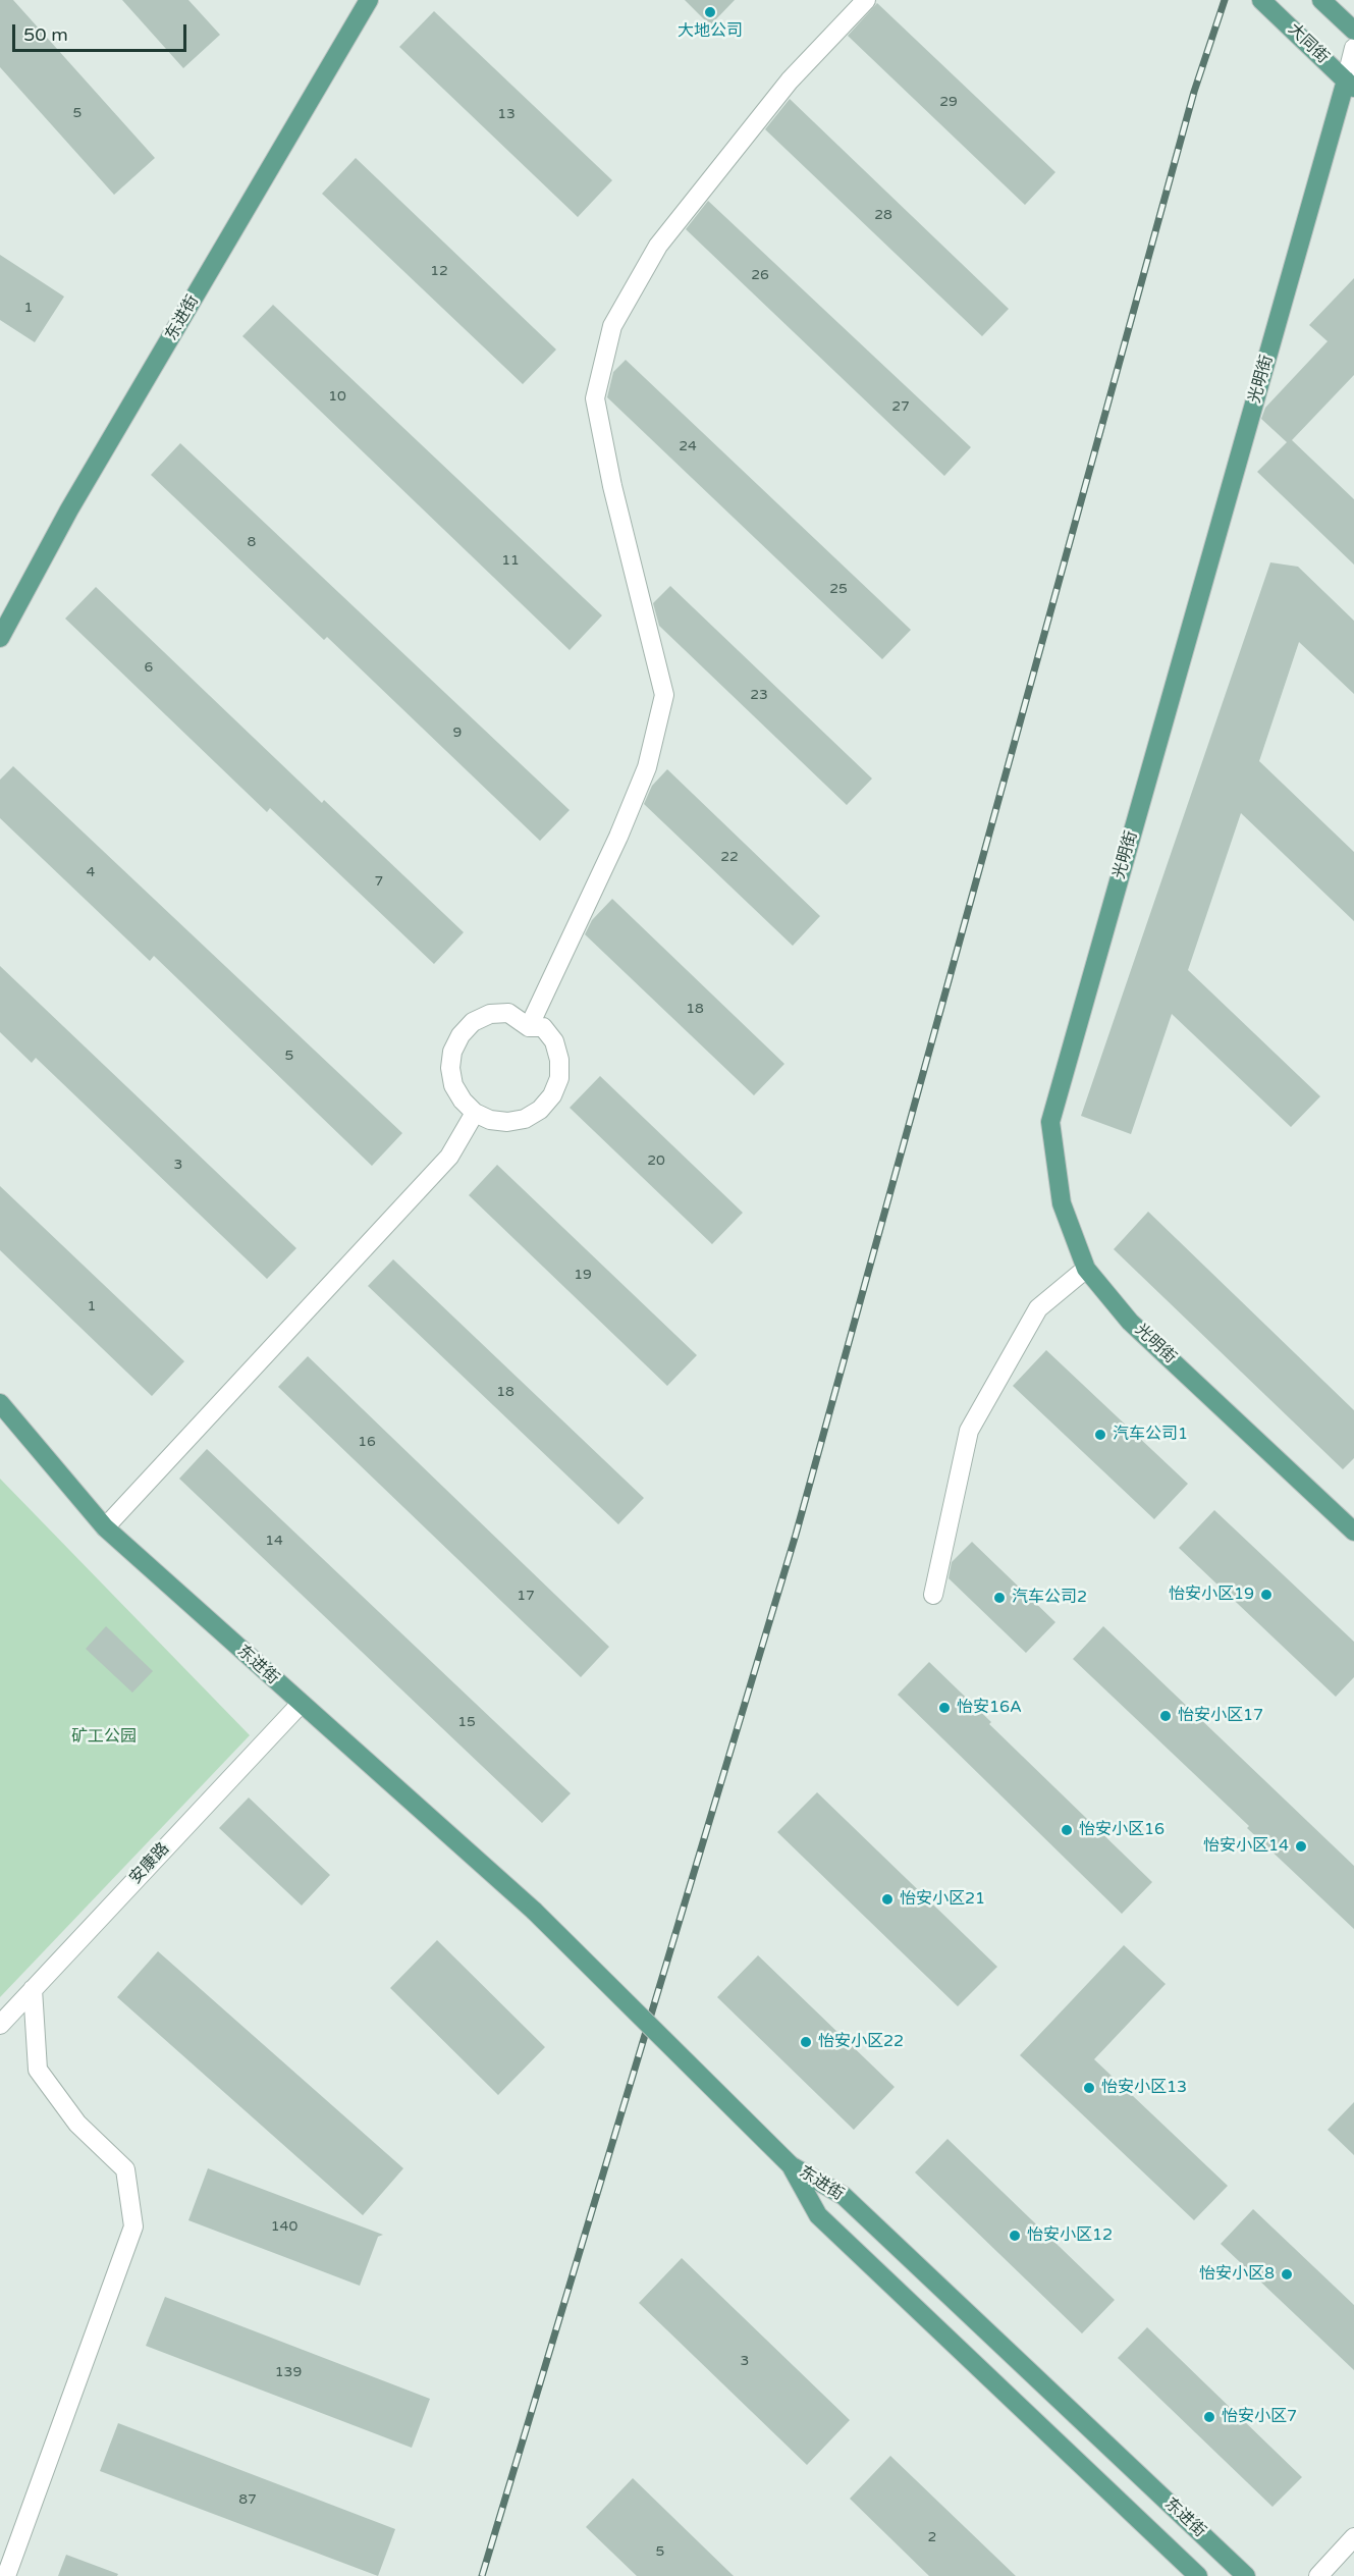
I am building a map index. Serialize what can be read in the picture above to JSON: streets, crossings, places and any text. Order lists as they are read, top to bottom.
{
  "streets": {
    "main road": ["大同街", "东进街", "光明街"],
    "street": ["安康路"]
  },
  "crossings": [
    ["大同街", "光明街"],
    ["东进街", "安康路"]
  ],
  "parks": ["矿工公园"],
  "places": [
    "大地公司",
    "汽车公司1",
    "怡安小区19",
    "汽车公司2",
    "怡安16A",
    "怡安小区17",
    "怡安小区16",
    "怡安小区14",
    "怡安小区21",
    "怡安小区22",
    "怡安小区13",
    "怡安小区12",
    "怡安小区8",
    "怡安小区7"
  ],
  "house_numbers": [
    "29",
    "5",
    "13",
    "28",
    "12",
    "26",
    "1",
    "10",
    "27",
    "24",
    "8",
    "11",
    "25",
    "6",
    "23",
    "9",
    "22",
    "4",
    "7",
    "18",
    "5",
    "20",
    "3",
    "19",
    "1",
    "18",
    "16",
    "14",
    "17",
    "15",
    "140",
    "3",
    "139",
    "87",
    "2",
    "5"
  ],
  "scale_bar": "50 m"
}
